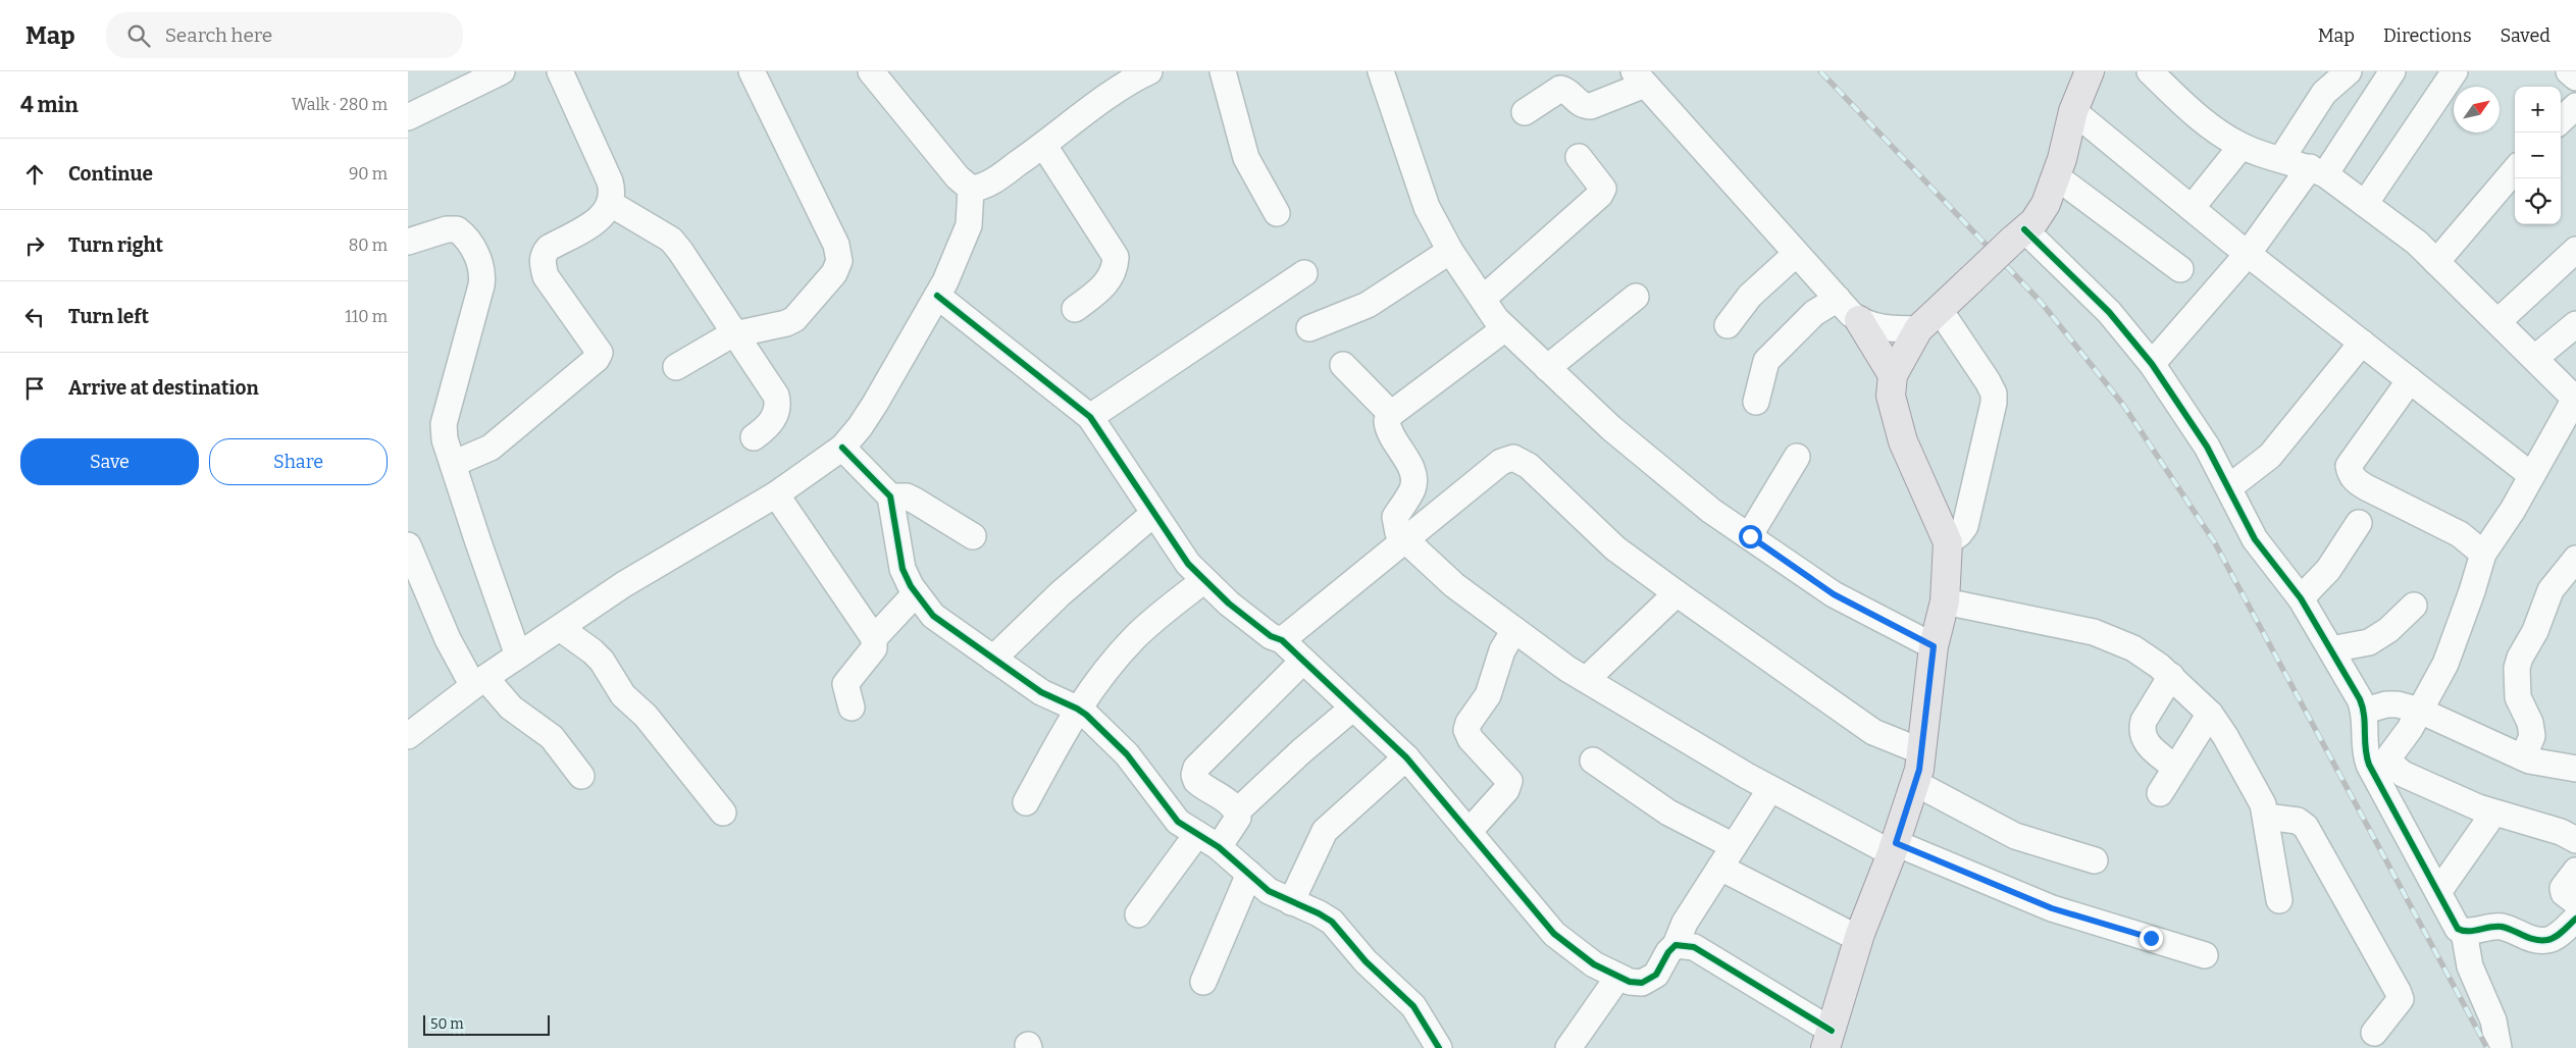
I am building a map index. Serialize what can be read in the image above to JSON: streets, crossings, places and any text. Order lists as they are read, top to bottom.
{
  "scale_bar": "50 m",
  "north": "top right",
  "page": {
    "header": "Map",
    "search": "Search here",
    "nav": ["Map", "Directions", "Saved"],
    "heading": ["4 min", "Walk · 280 m"],
    "map_buttons": ["+", "−"],
    "list": [
      ["Continue", "90 m"],
      ["Turn right", "80 m"],
      ["Turn left", "110 m"],
      "Arrive at destination"
    ],
    "buttons": ["Save", "Share"],
    "scale": "50 m"
  }
}
